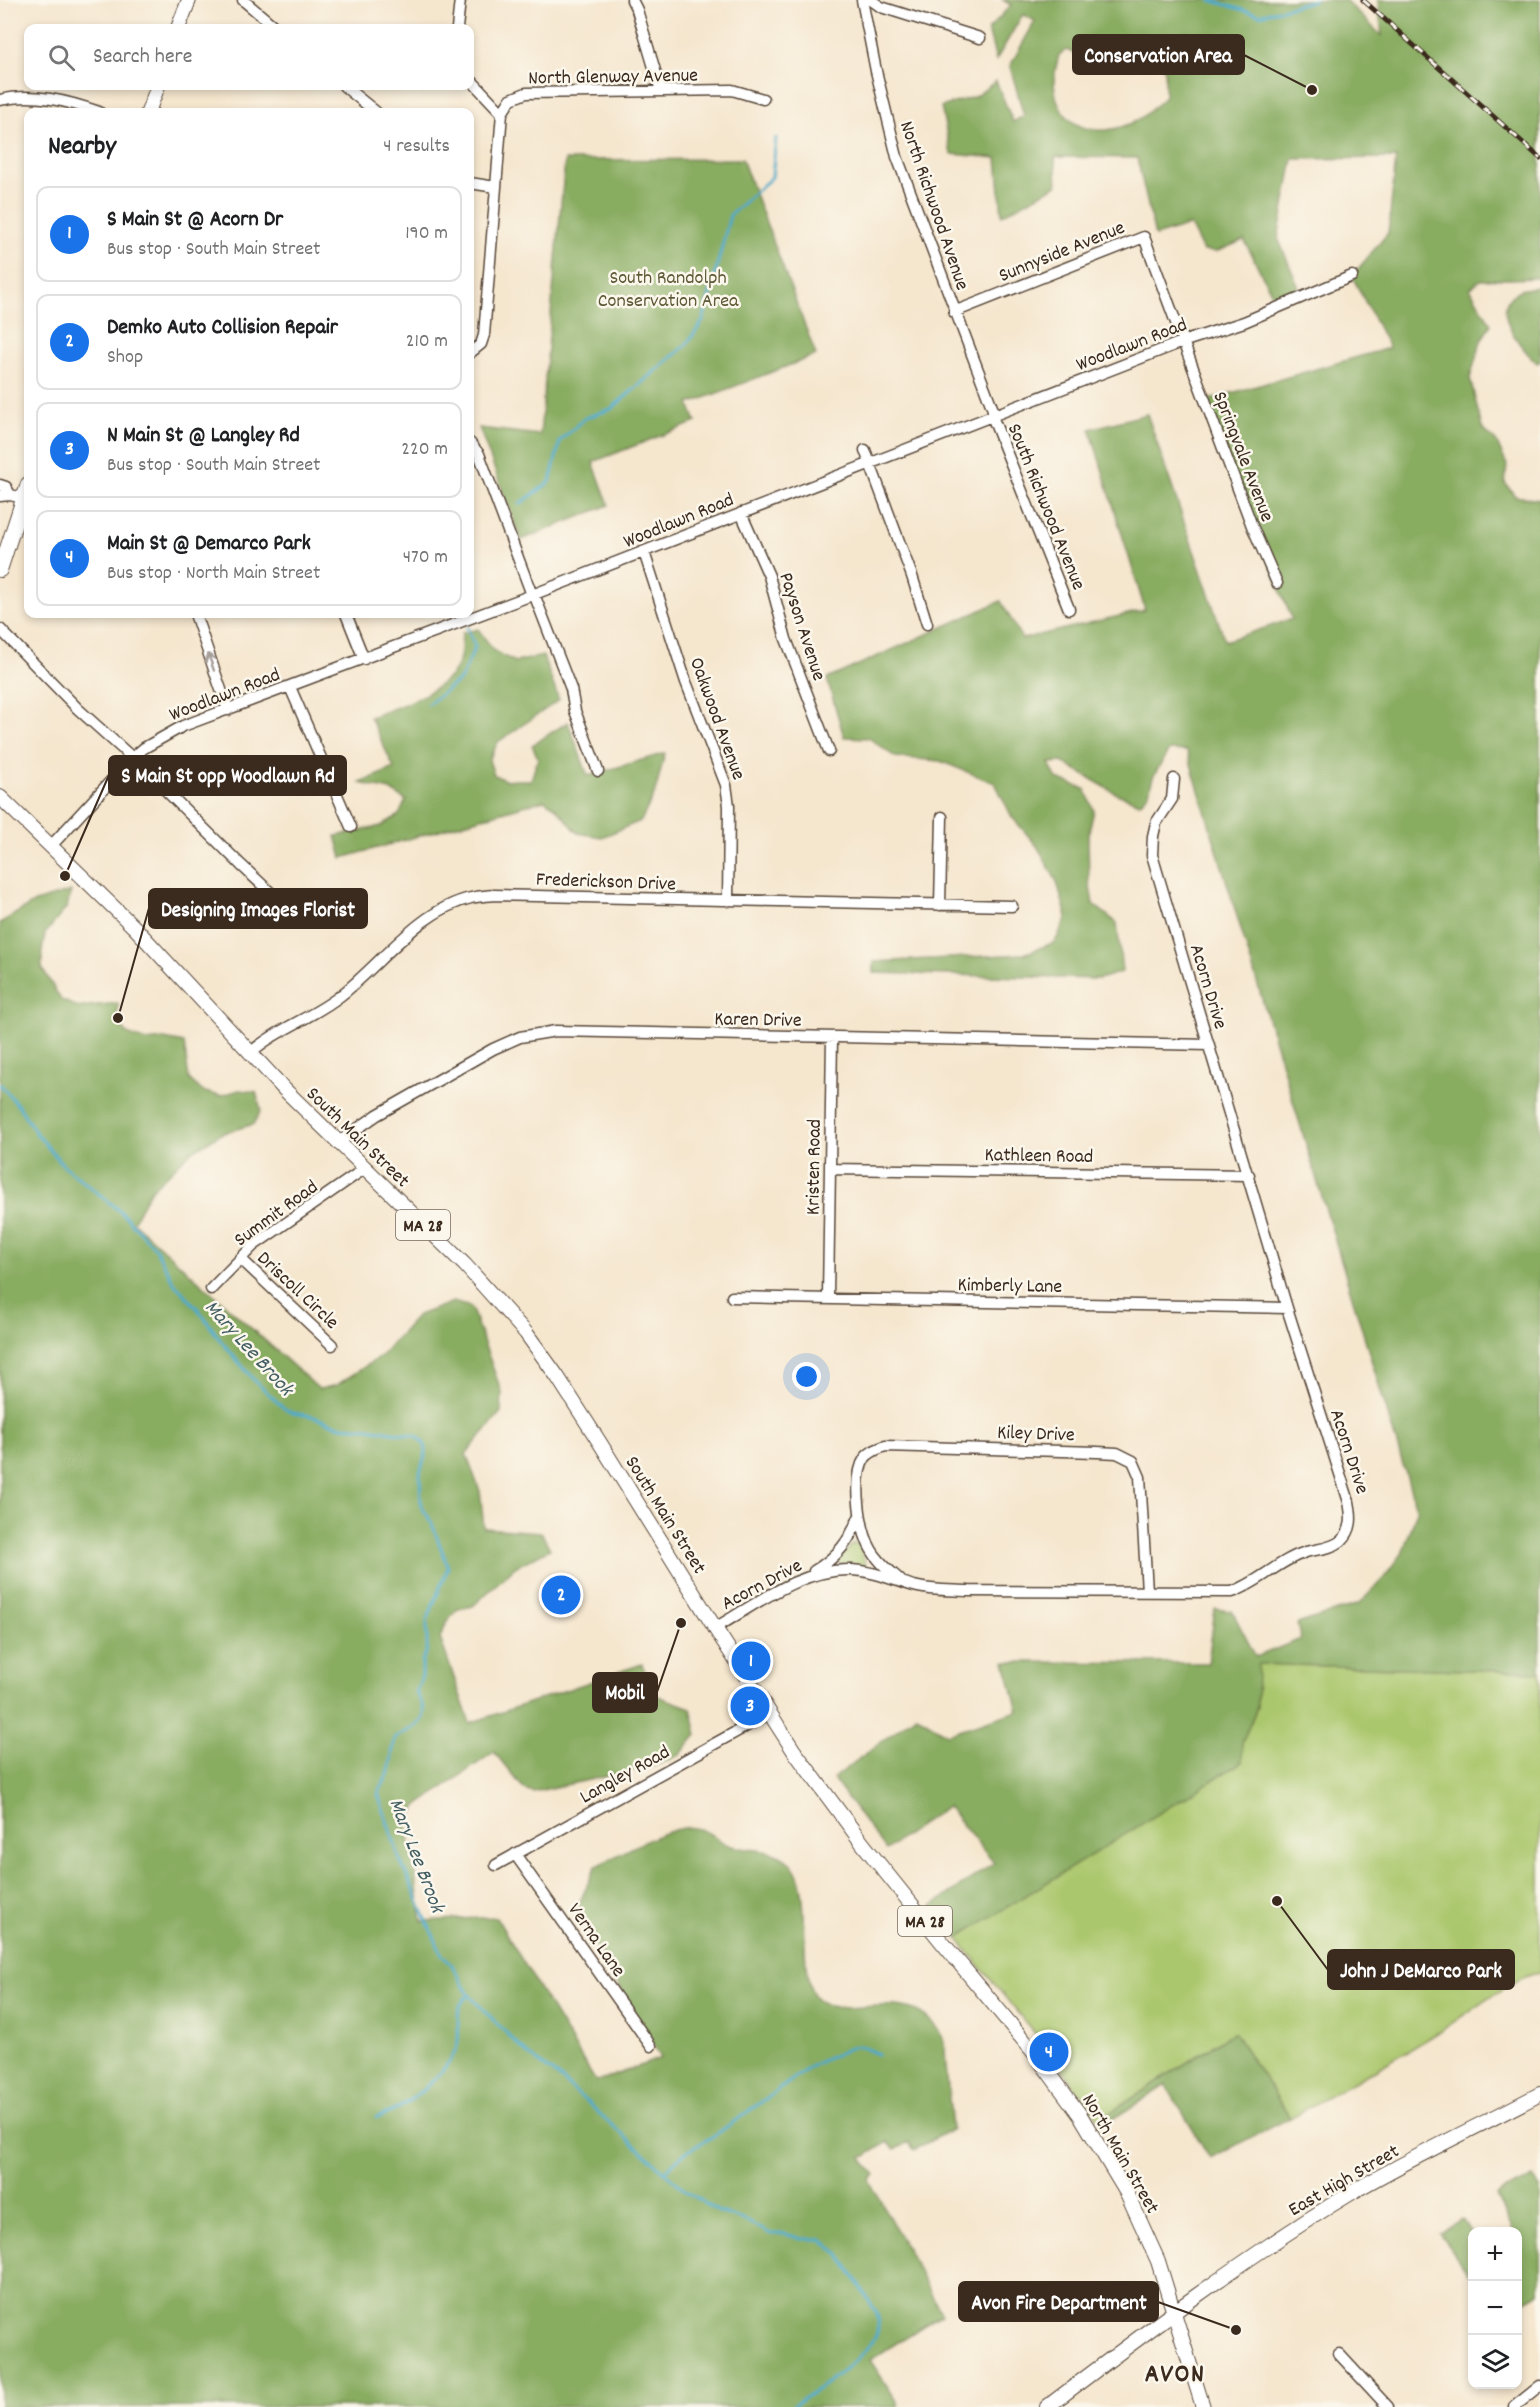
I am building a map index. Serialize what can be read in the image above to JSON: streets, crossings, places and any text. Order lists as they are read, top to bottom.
{
  "streets": {
    "main road": [
      "South Main Street",
      "MA 28",
      "North Main Street",
      "East High Street"
    ],
    "street": [
      "North Glenway Avenue",
      "North Richwood Avenue",
      "Sunnyside Avenue",
      "Woodlawn Road",
      "Springvale Avenue",
      "South Richwood Avenue",
      "Payson Avenue",
      "Oakwood Avenue",
      "Frederickson Drive",
      "Acorn Drive",
      "Karen Drive",
      "Kathleen Road",
      "Kristen Road",
      "Summit Road",
      "Kimberly Lane",
      "Driscoll Circle",
      "Kiley Drive",
      "Langley Road",
      "Verna Lane"
    ]
  },
  "crossings": [
    ["North Richwood Avenue", "Sunnyside Avenue"],
    ["North Richwood Avenue", "Woodlawn Road"],
    ["North Richwood Avenue", "South Richwood Avenue"],
    ["Sunnyside Avenue", "Woodlawn Road"],
    ["Sunnyside Avenue", "Springvale Avenue"],
    ["Woodlawn Road", "Springvale Avenue"],
    ["Woodlawn Road", "South Richwood Avenue"],
    ["Woodlawn Road", "Payson Avenue"],
    ["Woodlawn Road", "Oakwood Avenue"],
    ["Woodlawn Road", "South Main Street"],
    ["Oakwood Avenue", "Frederickson Drive"],
    ["Frederickson Drive", "South Main Street"],
    ["Acorn Drive", "Karen Drive"],
    ["Acorn Drive", "South Main Street"],
    ["Acorn Drive", "Kathleen Road"],
    ["Acorn Drive", "Kimberly Lane"],
    ["Acorn Drive", "Kiley Drive"],
    ["Karen Drive", "South Main Street"],
    ["Karen Drive", "Kristen Road"],
    ["South Main Street", "Summit Road"],
    ["South Main Street", "Langley Road"],
    ["South Main Street", "North Main Street"],
    ["Kathleen Road", "Kristen Road"],
    ["Kristen Road", "Kimberly Lane"],
    ["Summit Road", "Driscoll Circle"],
    ["MA 28", "North Main Street"],
    ["MA 28", "East High Street"],
    ["Langley Road", "Verna Lane"],
    ["Langley Road", "North Main Street"],
    ["North Main Street", "East High Street"]
  ],
  "districts": ["AVON"],
  "water": ["Mary Lee Brook"],
  "parks": ["South Randolph Conservation Area"],
  "places": [
    "Conservation Area",
    "S Main St opp Woodlawn Rd",
    "Designing Images Florist",
    "Mobil",
    "John J DeMarco Park",
    "Avon Fire Department"
  ],
  "page": {
    "search": "Search here",
    "heading": ["Nearby", "4 results"],
    "list": [
      {
        "mark": "1",
        "name": "S Main St @ Acorn Dr",
        "note": "Bus stop · South Main Street",
        "value": "190 m"
      },
      {
        "mark": "2",
        "name": "Demko Auto Collision Repair",
        "note": "Shop",
        "value": "210 m"
      },
      {
        "mark": "3",
        "name": "N Main St @ Langley Rd",
        "note": "Bus stop · South Main Street",
        "value": "220 m"
      },
      {
        "mark": "4",
        "name": "Main St @ Demarco Park",
        "note": "Bus stop · North Main Street",
        "value": "470 m"
      }
    ],
    "pins": [
      "2",
      "1",
      "3",
      "4"
    ],
    "map_buttons": ["+", "−"]
  }
}
